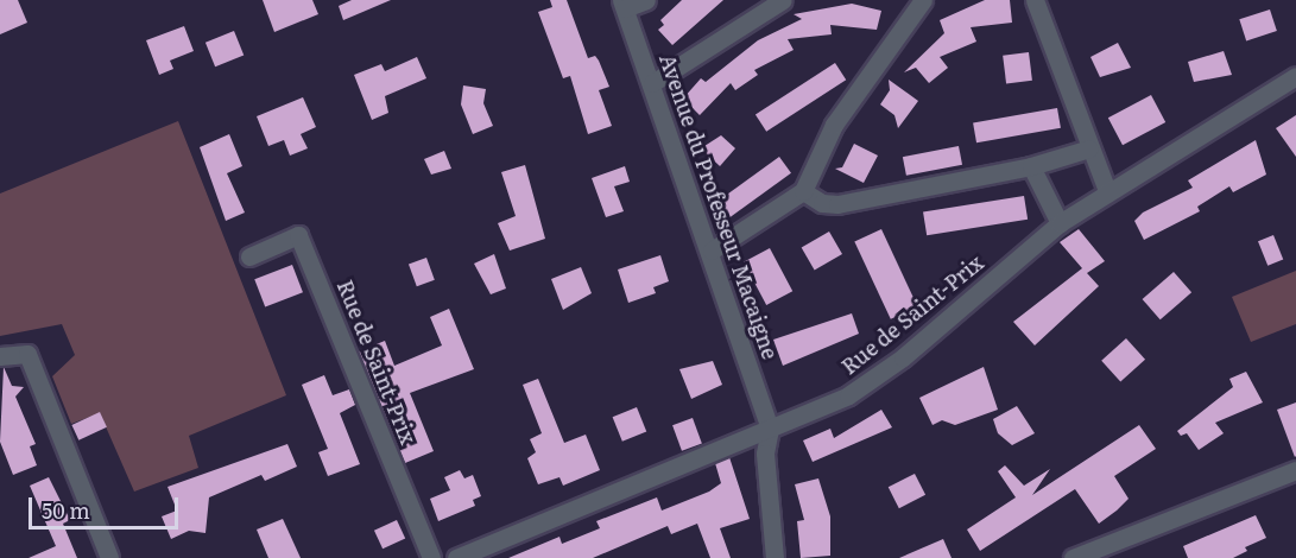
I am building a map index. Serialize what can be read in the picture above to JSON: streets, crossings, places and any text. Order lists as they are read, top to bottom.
{
  "streets": {
    "street": ["Avenue du Professeur Macaigne", "Rue de Saint-Prix"]
  },
  "crossings": [
    ["Avenue du Professeur Macaigne", "Rue de Saint-Prix"]
  ],
  "scale_bar": "50 m"
}
